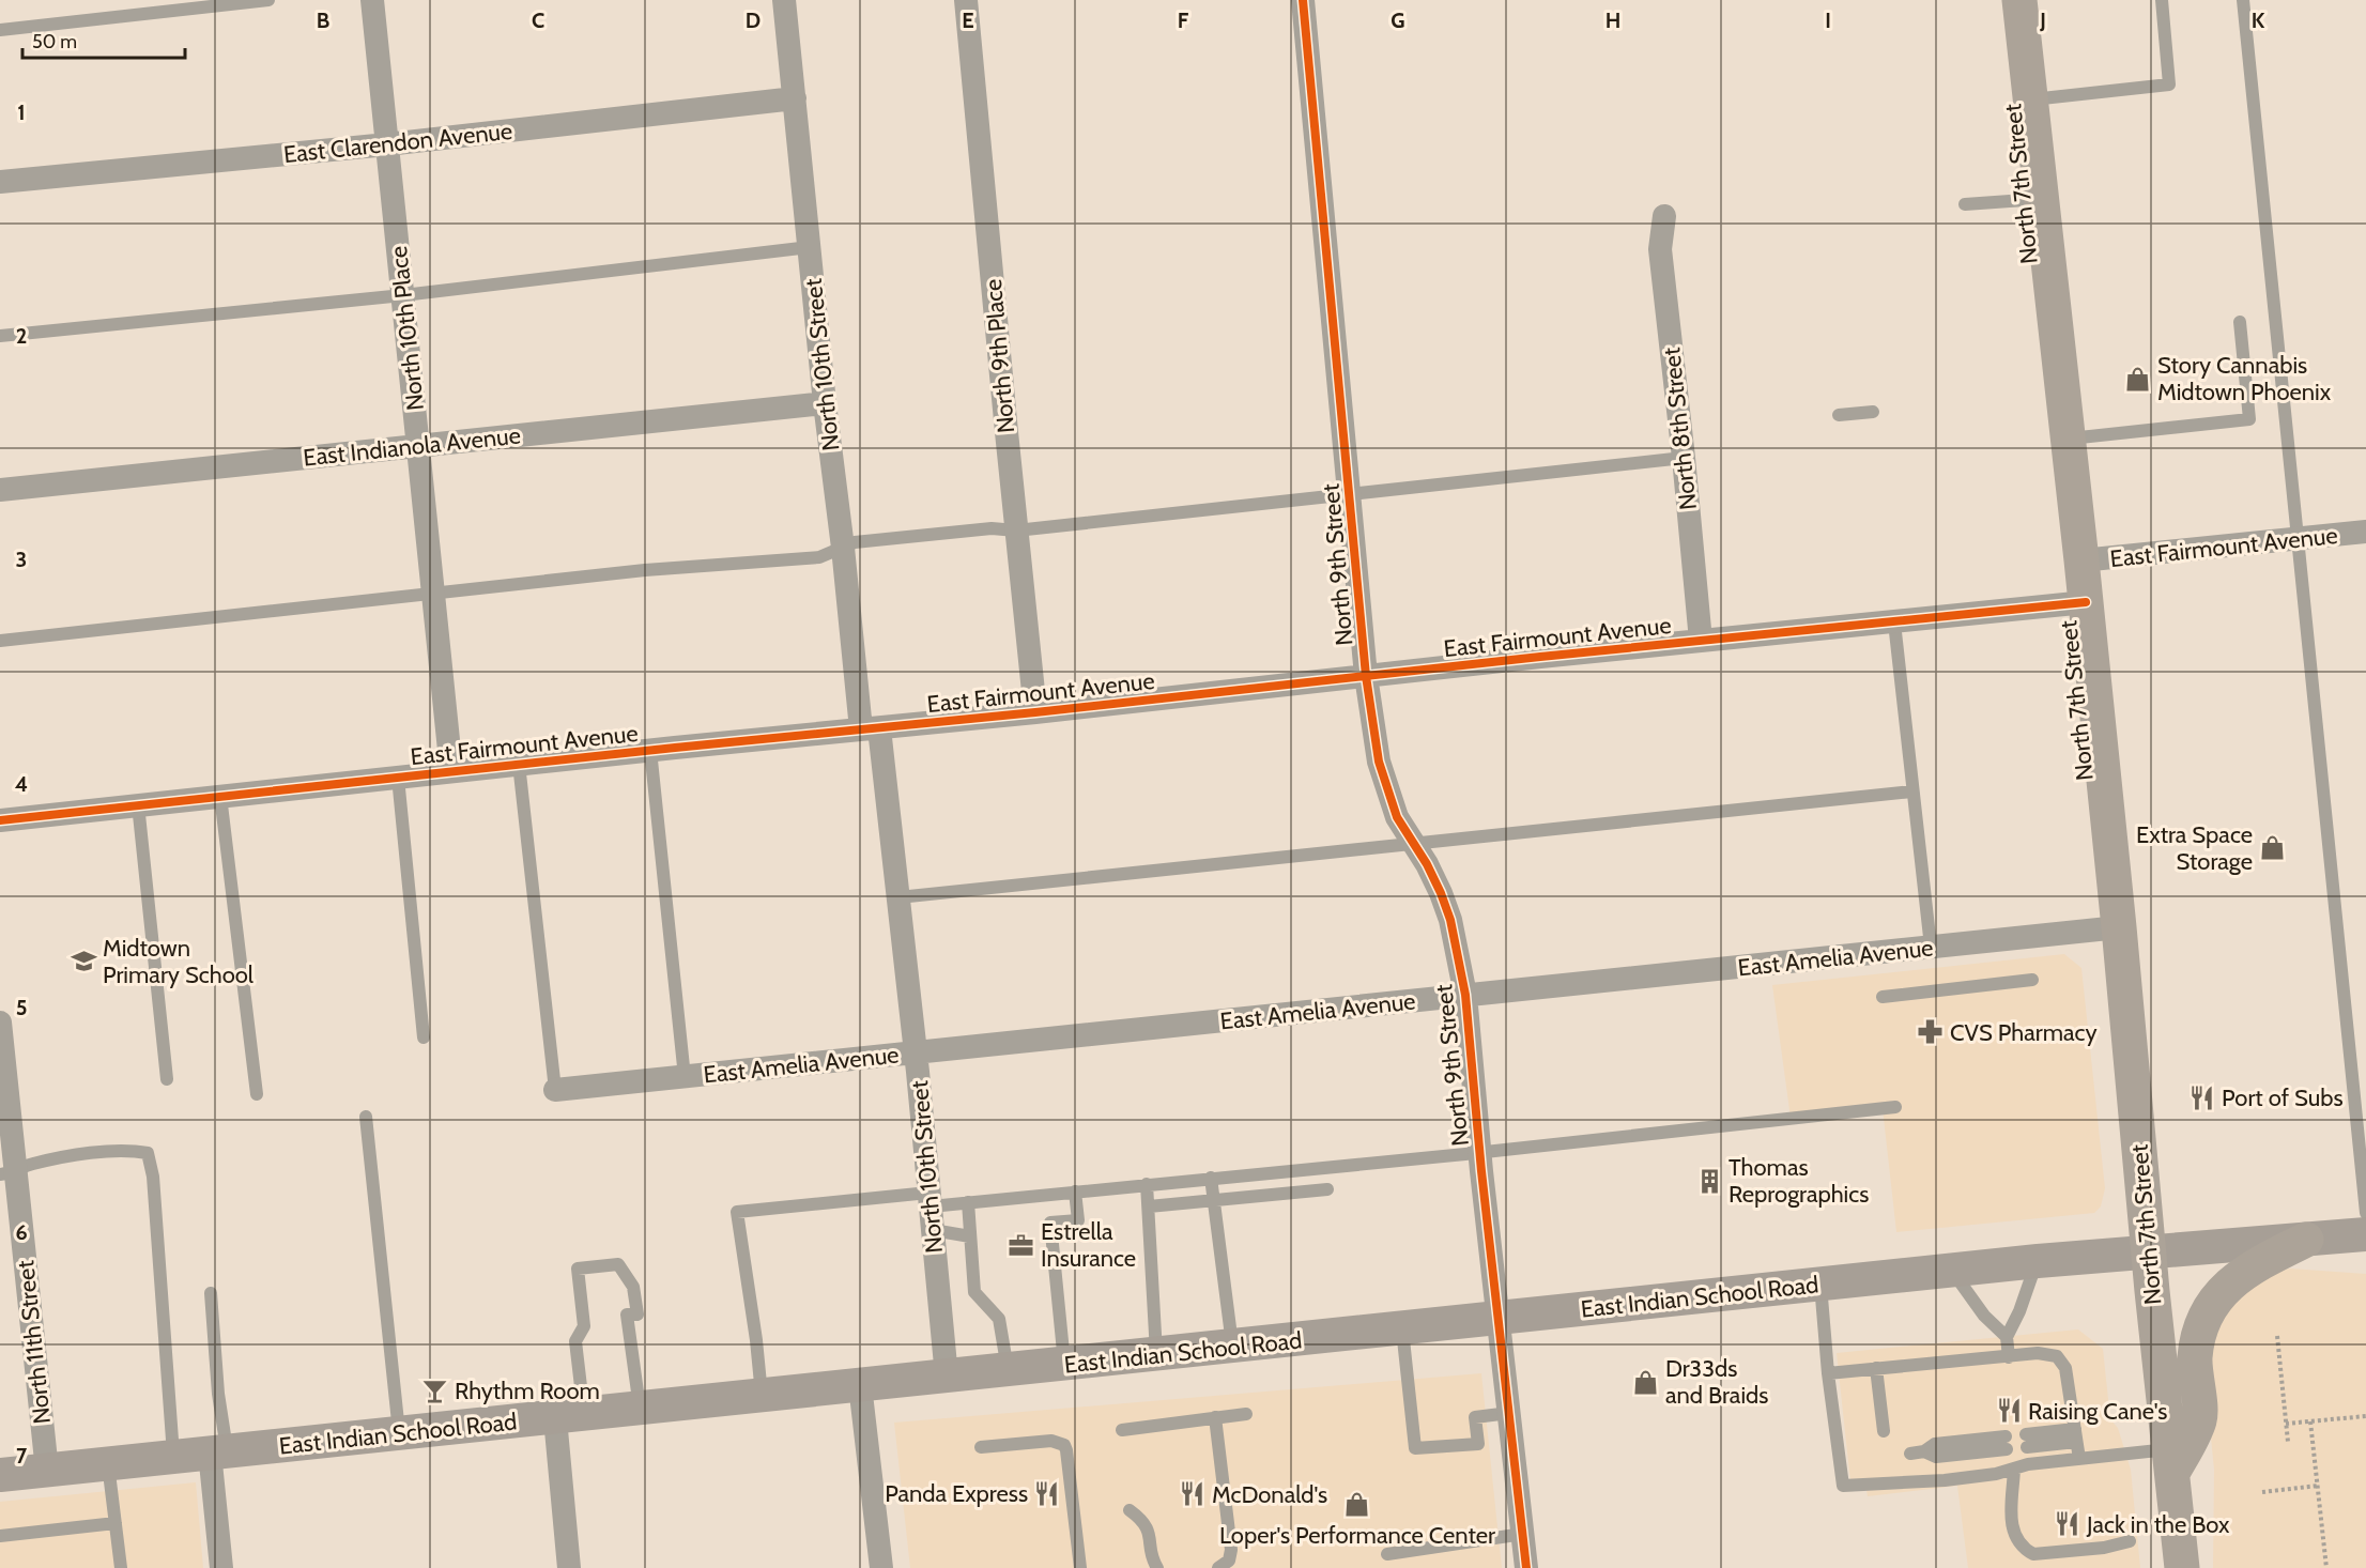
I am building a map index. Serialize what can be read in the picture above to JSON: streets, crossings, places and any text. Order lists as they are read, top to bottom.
{
  "streets": {
    "main road": ["North 7th Street", "East Indian School Road"],
    "street": [
      "East Clarendon Avenue",
      "North 10th Place",
      "North 9th Place",
      "North 10th Street",
      "North 8th Street",
      "East Indianola Avenue",
      "East Fairmount Avenue",
      "North 9th Street",
      "East Amelia Avenue",
      "North 11th Street"
    ]
  },
  "crossings": [
    ["East Clarendon Avenue", "North 10th Place"],
    ["East Clarendon Avenue", "North 10th Street"],
    ["North 7th Street", "East Fairmount Avenue"],
    ["North 7th Street", "East Amelia Avenue"],
    ["North 7th Street", "East Indian School Road"],
    ["North 10th Place", "East Indianola Avenue"],
    ["North 10th Place", "East Fairmount Avenue"],
    ["North 9th Place", "East Fairmount Avenue"],
    ["North 10th Street", "East Indianola Avenue"],
    ["North 10th Street", "East Fairmount Avenue"],
    ["North 10th Street", "East Amelia Avenue"],
    ["North 10th Street", "East Indian School Road"],
    ["North 8th Street", "East Fairmount Avenue"],
    ["East Fairmount Avenue", "North 9th Street"],
    ["North 9th Street", "East Amelia Avenue"],
    ["North 9th Street", "East Indian School Road"],
    ["East Indian School Road", "North 11th Street"]
  ],
  "places": {
    "shop": [
      "Story Cannabis Midtown Phoenix",
      "Extra Space Storage",
      "Dr33ds and Braids",
      "Loper's Performance Center"
    ],
    "school or university": ["Midtown Primary School"],
    "pharmacy": ["CVS Pharmacy"],
    "restaurant": [
      "Port of Subs",
      "Raising Cane's",
      "Panda Express",
      "McDonald's",
      "Jack in the Box"
    ],
    "building": ["Thomas Reprographics"],
    "office": ["Estrella Insurance"],
    "bar": ["Rhythm Room"]
  },
  "scale_bar": "50 m",
  "grid": {
    "columns": [
      "B",
      "C",
      "D",
      "E",
      "F",
      "G",
      "H",
      "I",
      "J",
      "K"
    ],
    "rows": [
      "1",
      "2",
      "3",
      "4",
      "5",
      "6",
      "7"
    ]
  }
}
